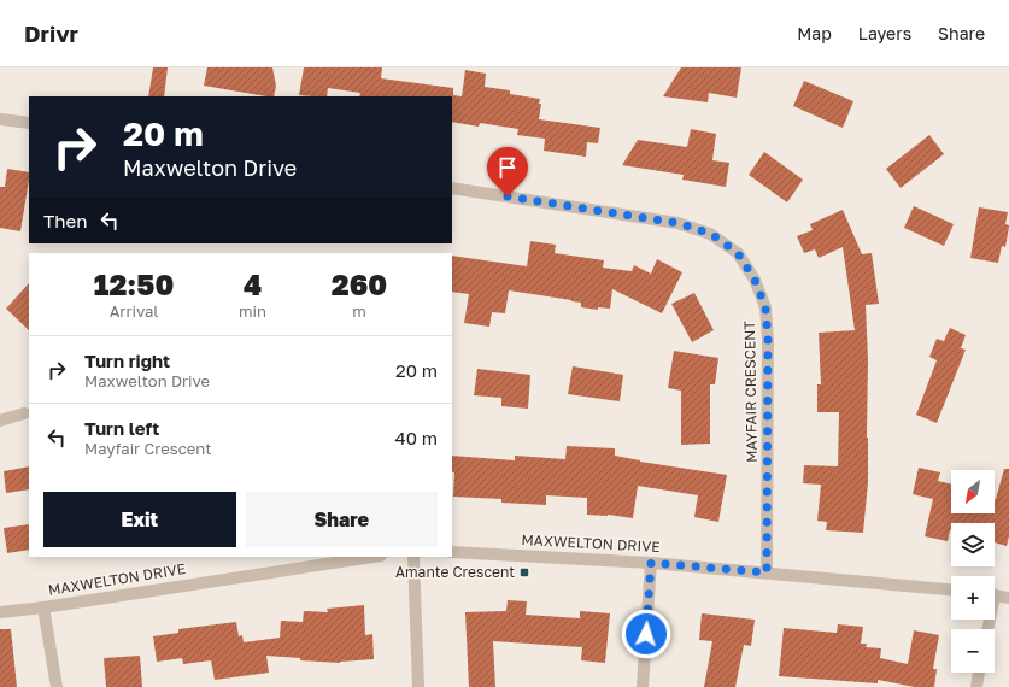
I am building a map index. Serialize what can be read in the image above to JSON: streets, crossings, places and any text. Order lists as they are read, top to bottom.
{
  "streets": {
    "street": ["MAYFAIR CRESCENT", "MAXWELTON DRIVE"]
  },
  "crossings": [
    ["MAYFAIR CRESCENT", "MAXWELTON DRIVE"]
  ],
  "places": {
    "transit": ["Amante Crescent"]
  },
  "north": "bottom left",
  "page": {
    "header": "Drivr",
    "nav": ["Map", "Layers", "Share"],
    "turn": ["20 m", "Maxwelton Drive"],
    "then": "Then",
    "eta": [
      "12:50",
      "Arrival",
      "4",
      "min",
      "260",
      "m"
    ],
    "list": [
      {
        "name": "Turn right",
        "note": "Maxwelton Drive",
        "value": "20 m"
      },
      {
        "name": "Turn left",
        "note": "Mayfair Crescent",
        "value": "40 m"
      }
    ],
    "map_buttons": ["+", "−"],
    "buttons": ["Exit", "Share"]
  }
}
